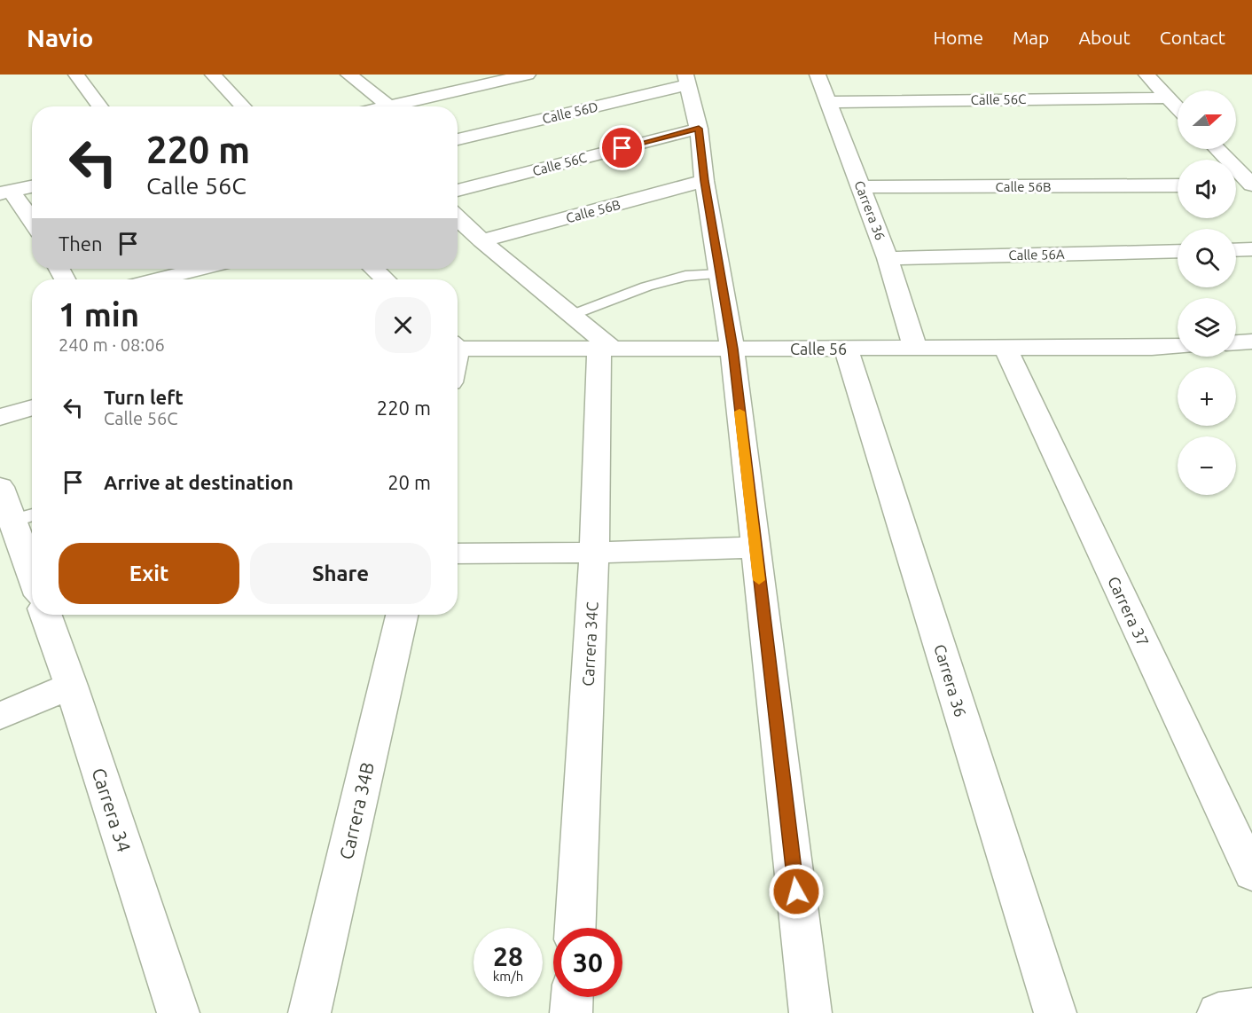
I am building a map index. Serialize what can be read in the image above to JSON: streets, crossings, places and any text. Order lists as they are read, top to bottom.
{
  "streets": {
    "street": [
      "Calle 56C",
      "Calle 56D",
      "Calle 56B",
      "Carrera 36",
      "Calle 56A",
      "Calle 56",
      "Carrera 37",
      "Carrera 34C",
      "Carrera 34",
      "Carrera 34B"
    ]
  },
  "crossings": [
    ["Calle 56C", "Carrera 36"],
    ["Calle 56B", "Carrera 36"],
    ["Carrera 36", "Calle 56A"],
    ["Carrera 36", "Calle 56"],
    ["Calle 56", "Carrera 37"],
    ["Calle 56", "Carrera 34C"]
  ],
  "north": "right",
  "page": {
    "header": "Navio",
    "nav": [
      "Home",
      "Map",
      "About",
      "Contact"
    ],
    "map_buttons": ["+", "−"],
    "turn": ["220 m", "Calle 56C"],
    "then": "Then",
    "heading": ["1 min", "240 m · 08:06"],
    "list": [
      {
        "name": "Turn left",
        "note": "Calle 56C",
        "value": "220 m"
      },
      {
        "name": "Arrive at destination",
        "value": "20 m"
      }
    ],
    "buttons": ["Exit", "Share"],
    "speed": "28 km/h",
    "limit": "30"
  }
}
